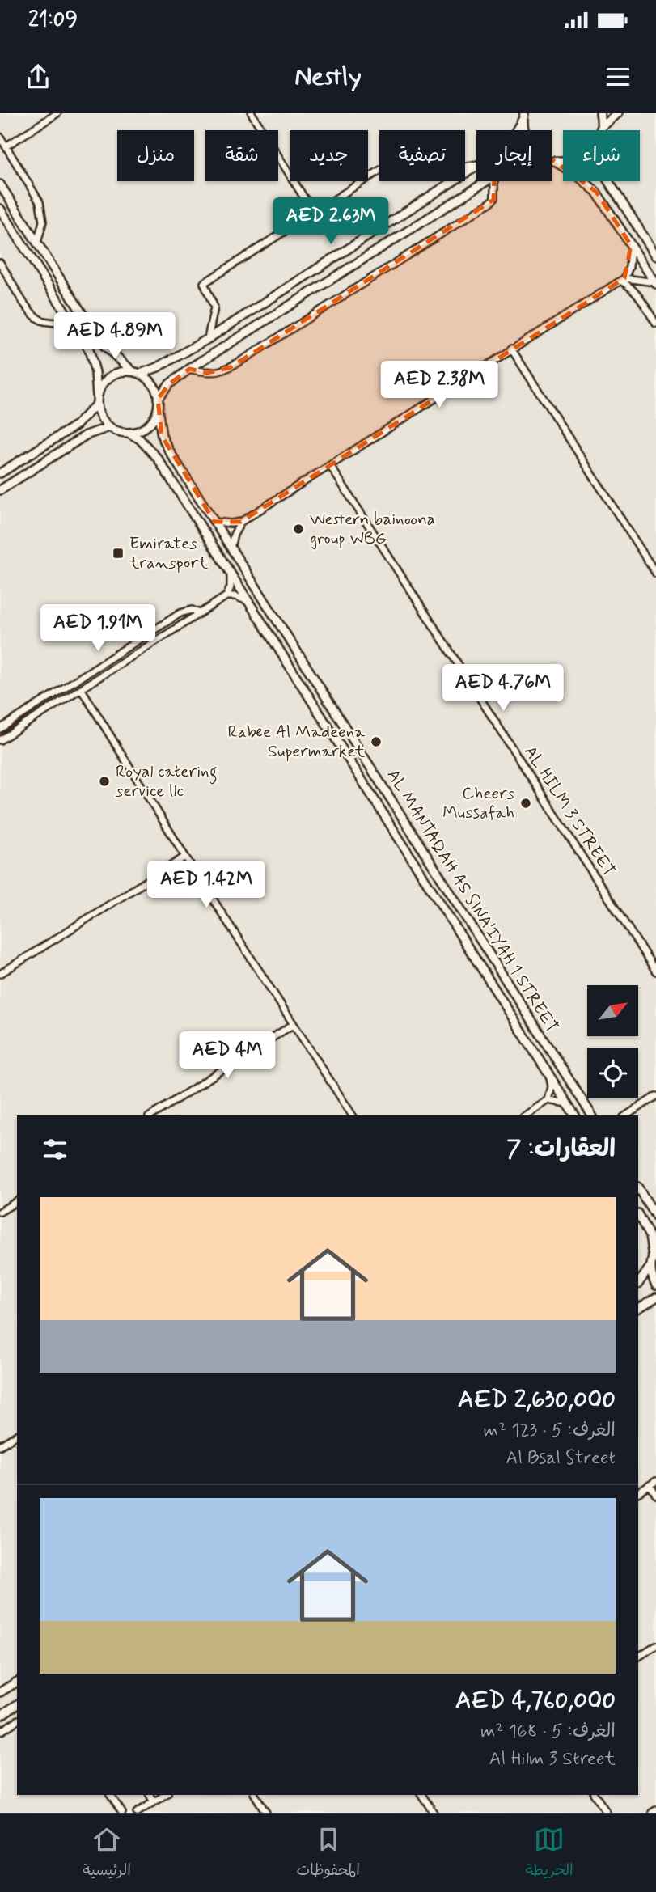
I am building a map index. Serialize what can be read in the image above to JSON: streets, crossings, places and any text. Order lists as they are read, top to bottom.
{
  "streets": {
    "street": ["AL HILM 3 STREET", "AL MANTAQAH AS SINA'IYAH 1 STREET"]
  },
  "places": {
    "other": [
      "Western bainoona group WBG",
      "Rabee Al Madeena Supermarket",
      "Royal catering service llc",
      "Cheers Mussafah"
    ],
    "transit": ["Emirates transport"]
  },
  "north": "top right",
  "page": {
    "status": "21:09",
    "header": "Nestly",
    "chip": [
      "شراء",
      "إيجار",
      "تصفية",
      "جديد",
      "شقة",
      "منزل"
    ],
    "price": [
      "AED 2.63M",
      "AED 4.89M",
      "AED 2.38M",
      "AED 1.91M",
      "AED 4.76M",
      "AED 1.42M",
      "AED 4M"
    ],
    "heading": "العقارات: 7",
    "list": [
      {
        "name": "AED 2,630,000",
        "note": "الغرف: 5 · 123 m² · Al Bsal Street"
      },
      {
        "name": "AED 4,760,000",
        "note": "الغرف: 5 · 168 m² · Al Hilm 3 Street"
      }
    ],
    "tabs": ["الخريطة", "المحفوظات", "الرئيسية"]
  }
}
